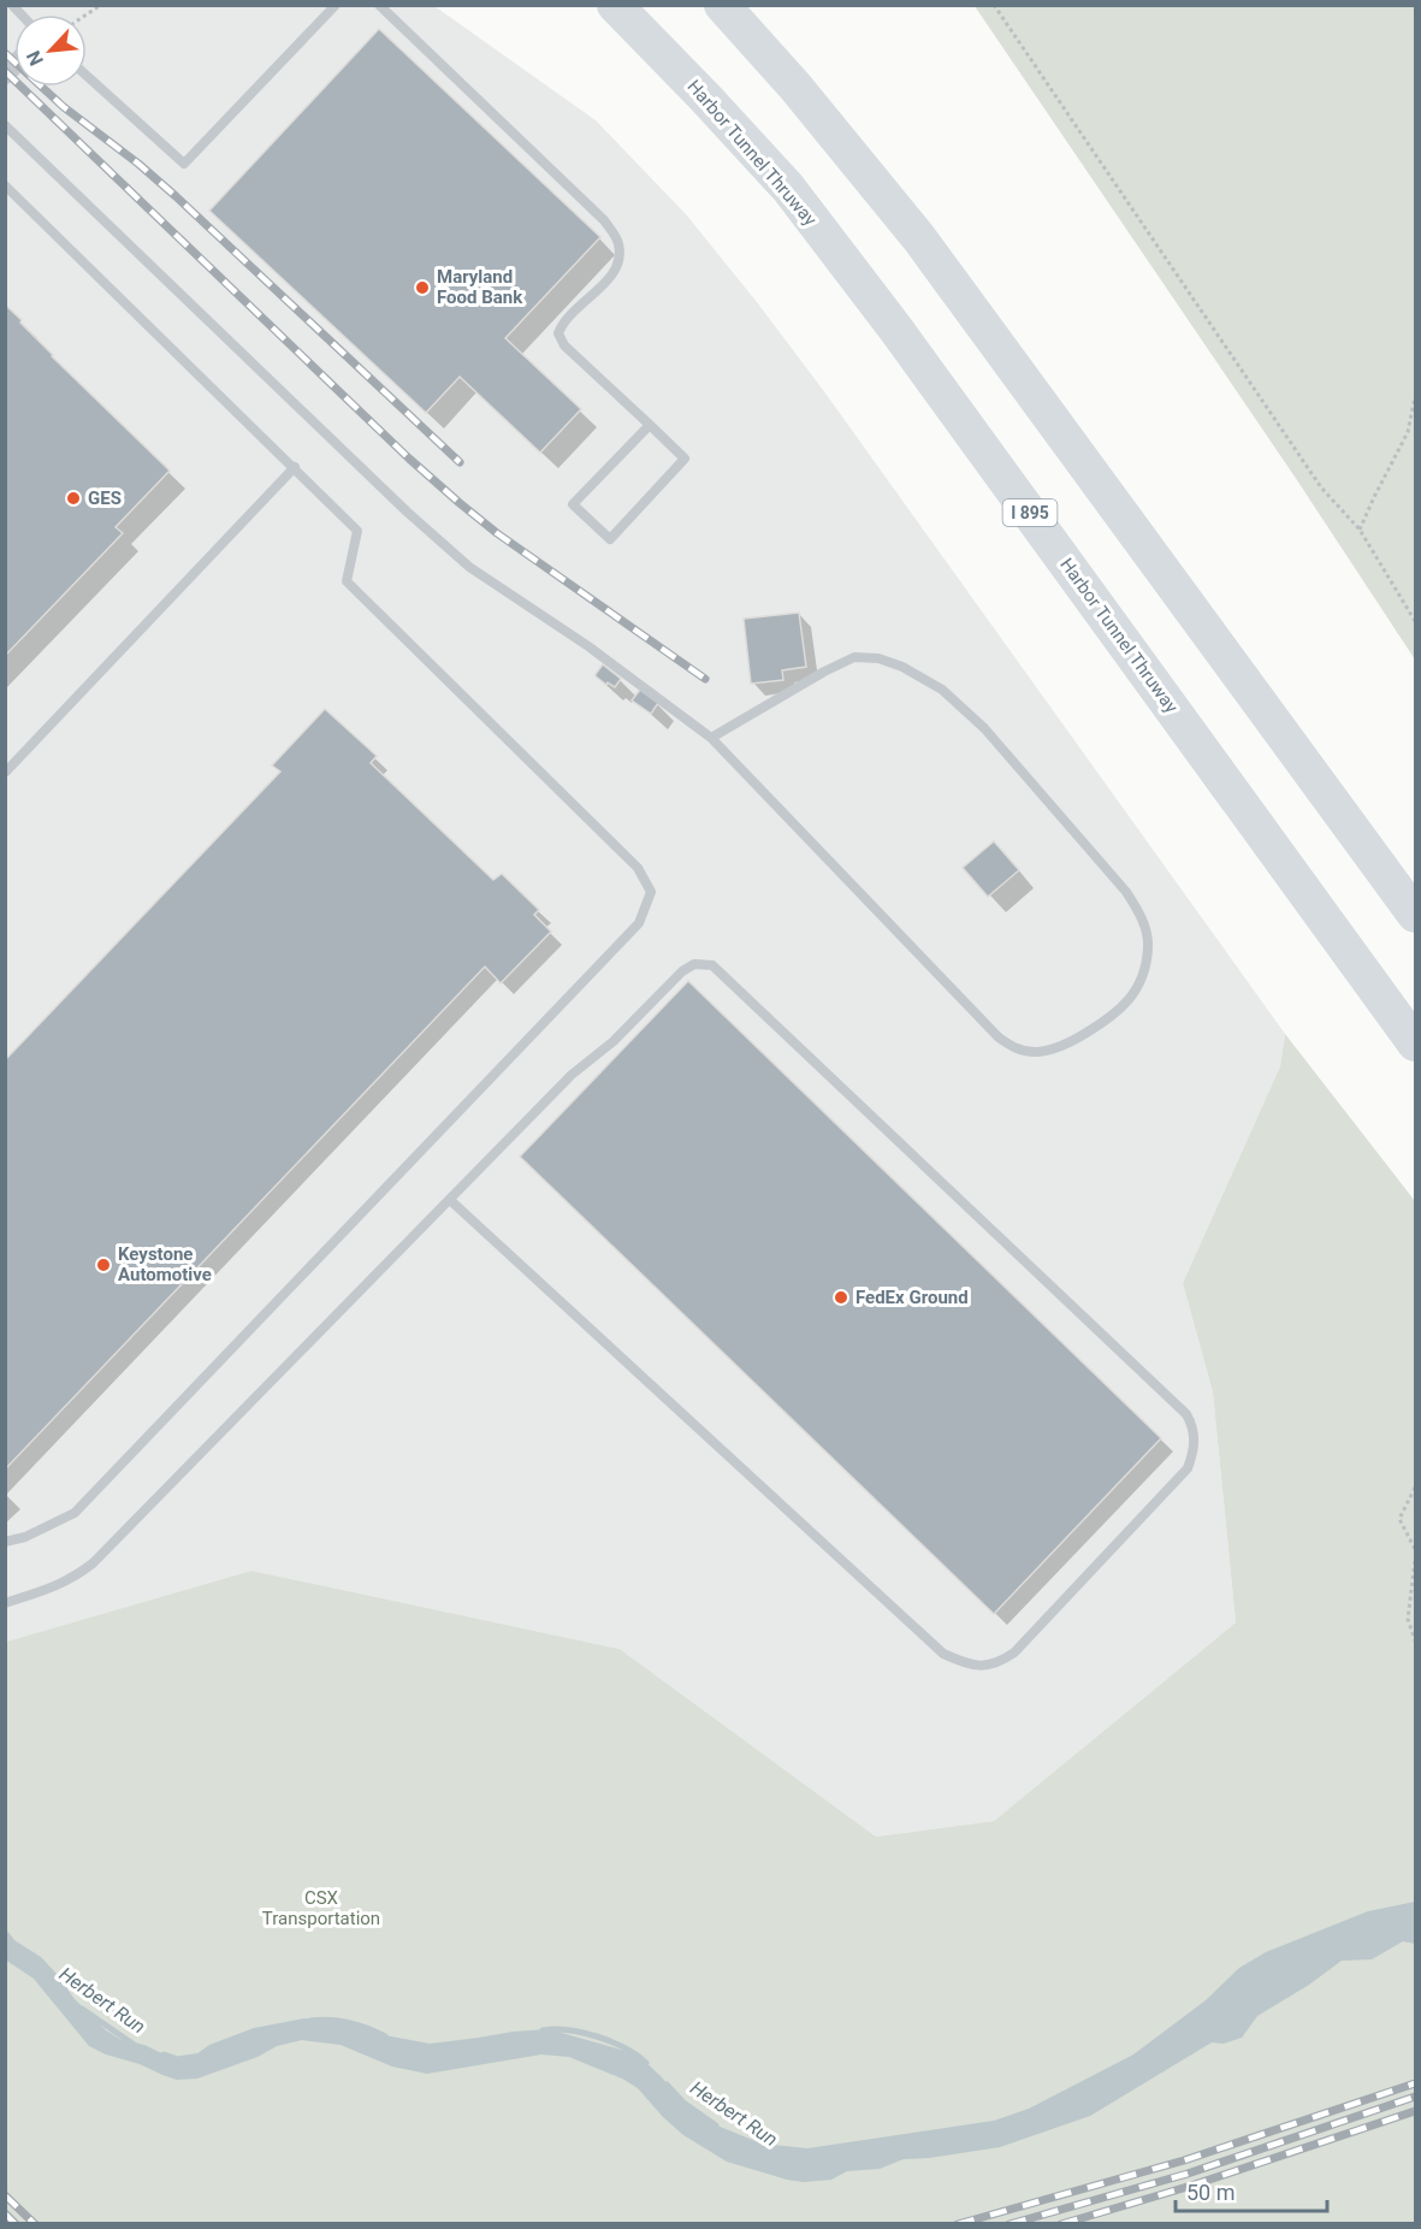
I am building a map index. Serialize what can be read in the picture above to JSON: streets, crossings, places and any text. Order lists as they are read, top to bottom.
{
  "streets": {
    "highway": ["Harbor Tunnel Thruway", "I 895"]
  },
  "water": ["Herbert Run"],
  "parks": ["CSX Transportation"],
  "places": [
    "Maryland Food Bank",
    "GES",
    "Keystone Automotive",
    "FedEx Ground"
  ],
  "scale_bar": "50 m",
  "north": "bottom left"
}
